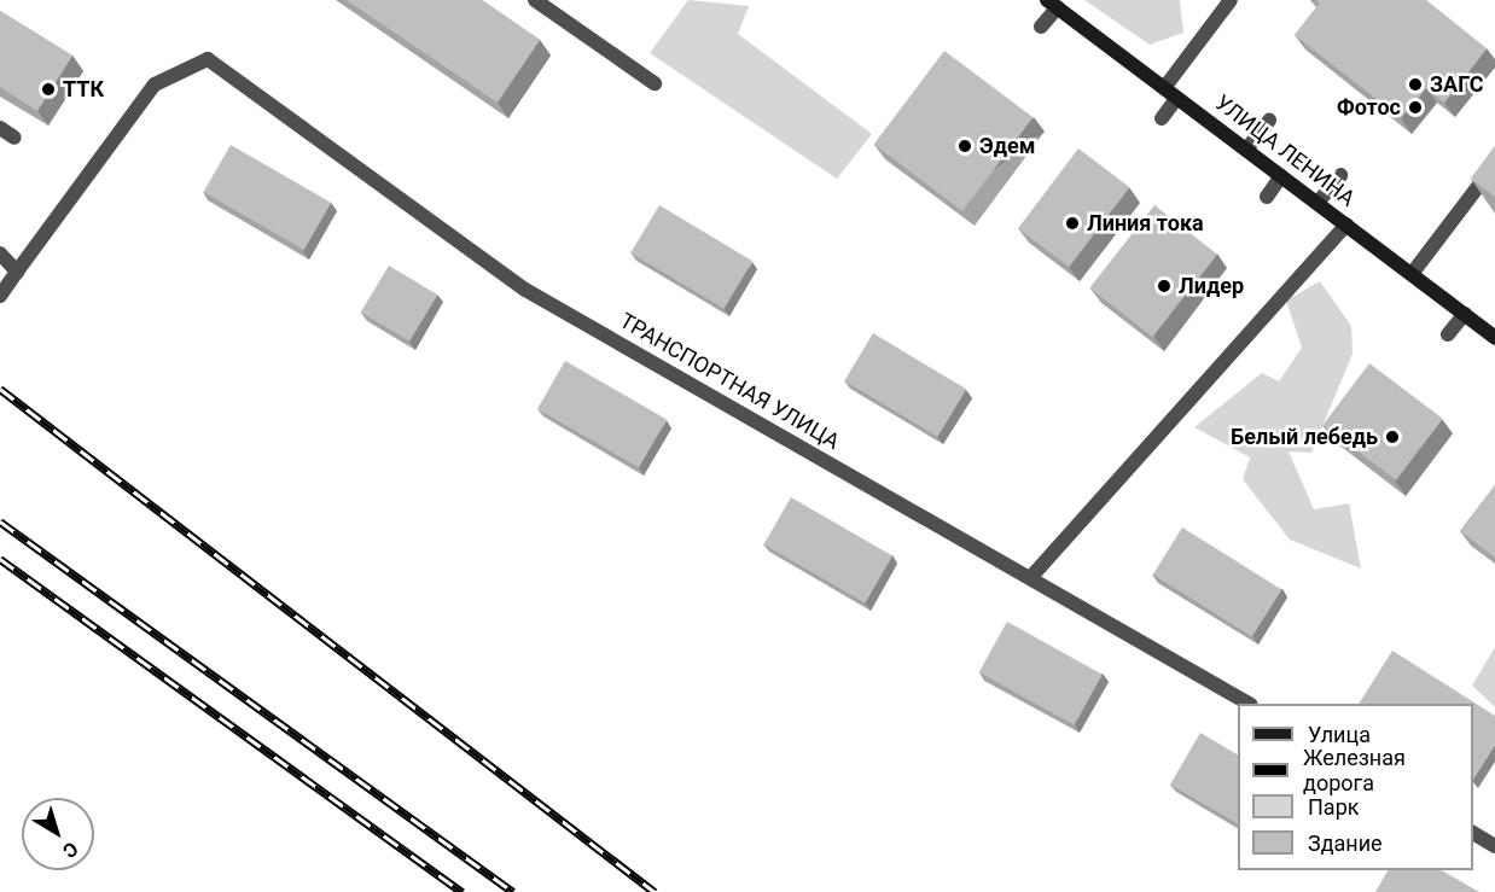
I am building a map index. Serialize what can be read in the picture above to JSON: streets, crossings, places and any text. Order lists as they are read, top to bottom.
{
  "streets": {
    "main road": ["УЛИЦА ЛЕНИНА"],
    "street": ["ТРАНСПОРТНАЯ УЛИЦА"]
  },
  "places": [
    "ЗАГС",
    "ТТК",
    "Фотос",
    "Эдем",
    "Линия тока",
    "Лидер",
    "Белый лебедь"
  ],
  "legend": [
    "Улица",
    "Железная дорога",
    "Парк",
    "Здание"
  ],
  "north": "bottom right"
}
